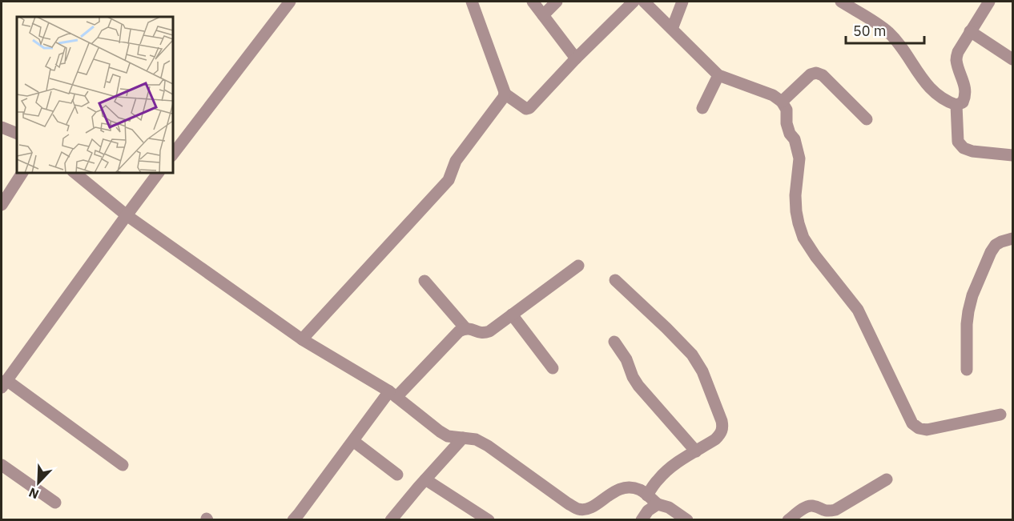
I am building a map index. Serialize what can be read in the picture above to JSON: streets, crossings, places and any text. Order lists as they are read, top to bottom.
{
  "scale_bar": "50 m",
  "north": "bottom left"
}
